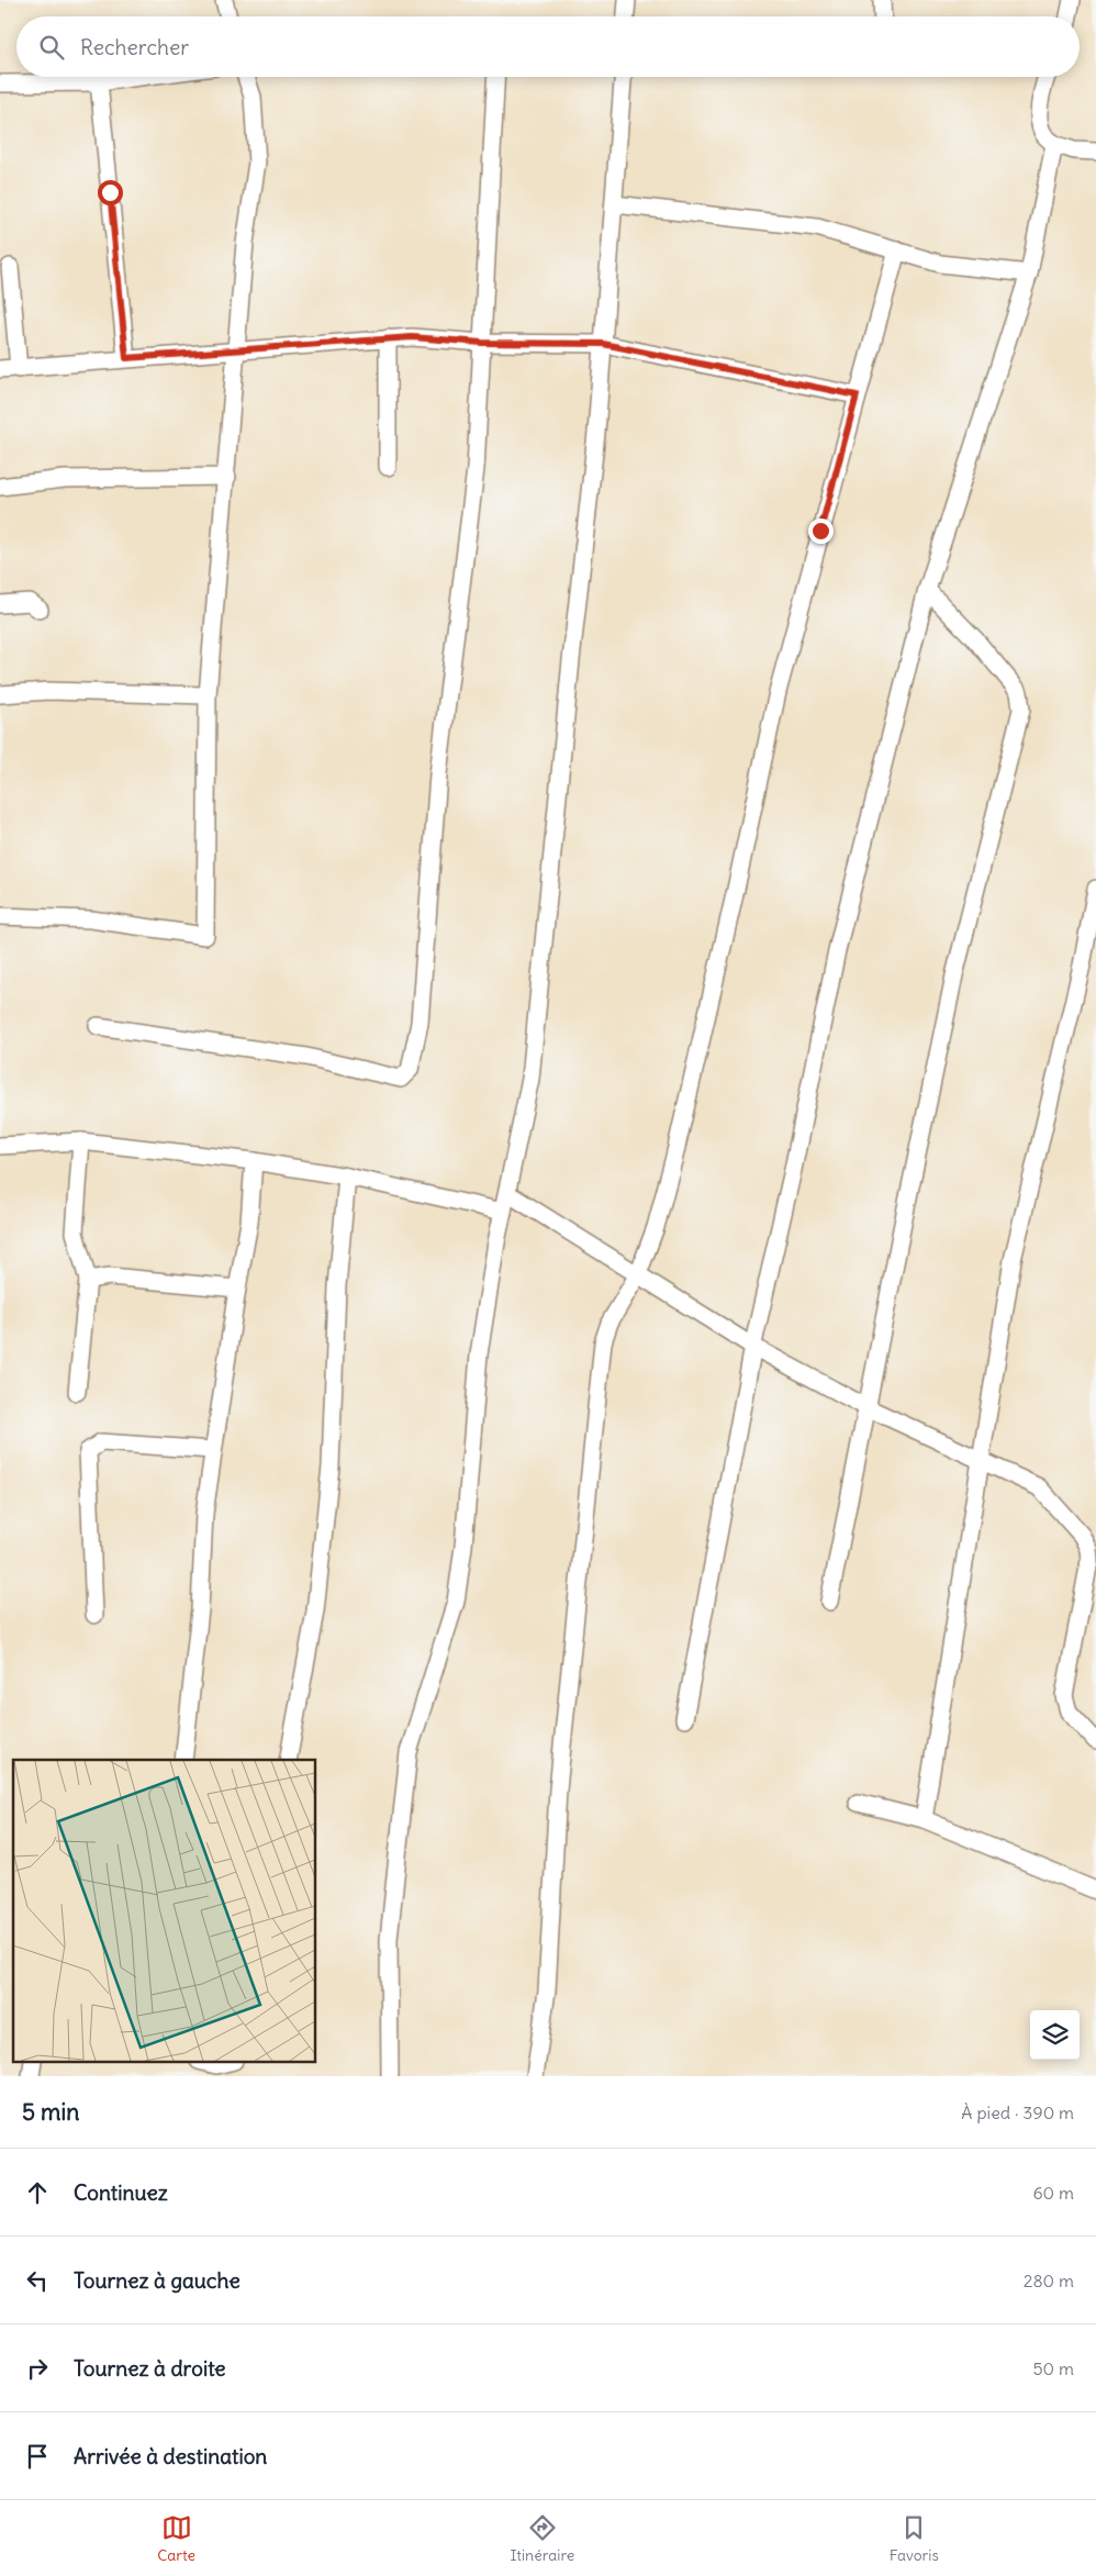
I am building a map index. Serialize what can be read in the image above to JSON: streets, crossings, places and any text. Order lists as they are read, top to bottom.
{
  "page": {
    "search": "Rechercher",
    "heading": ["5 min", "À pied · 390 m"],
    "list": [
      ["Continuez", "60 m"],
      ["Tournez à gauche", "280 m"],
      ["Tournez à droite", "50 m"],
      "Arrivée à destination"
    ],
    "nav": ["Carte", "Itinéraire", "Favoris"]
  }
}
